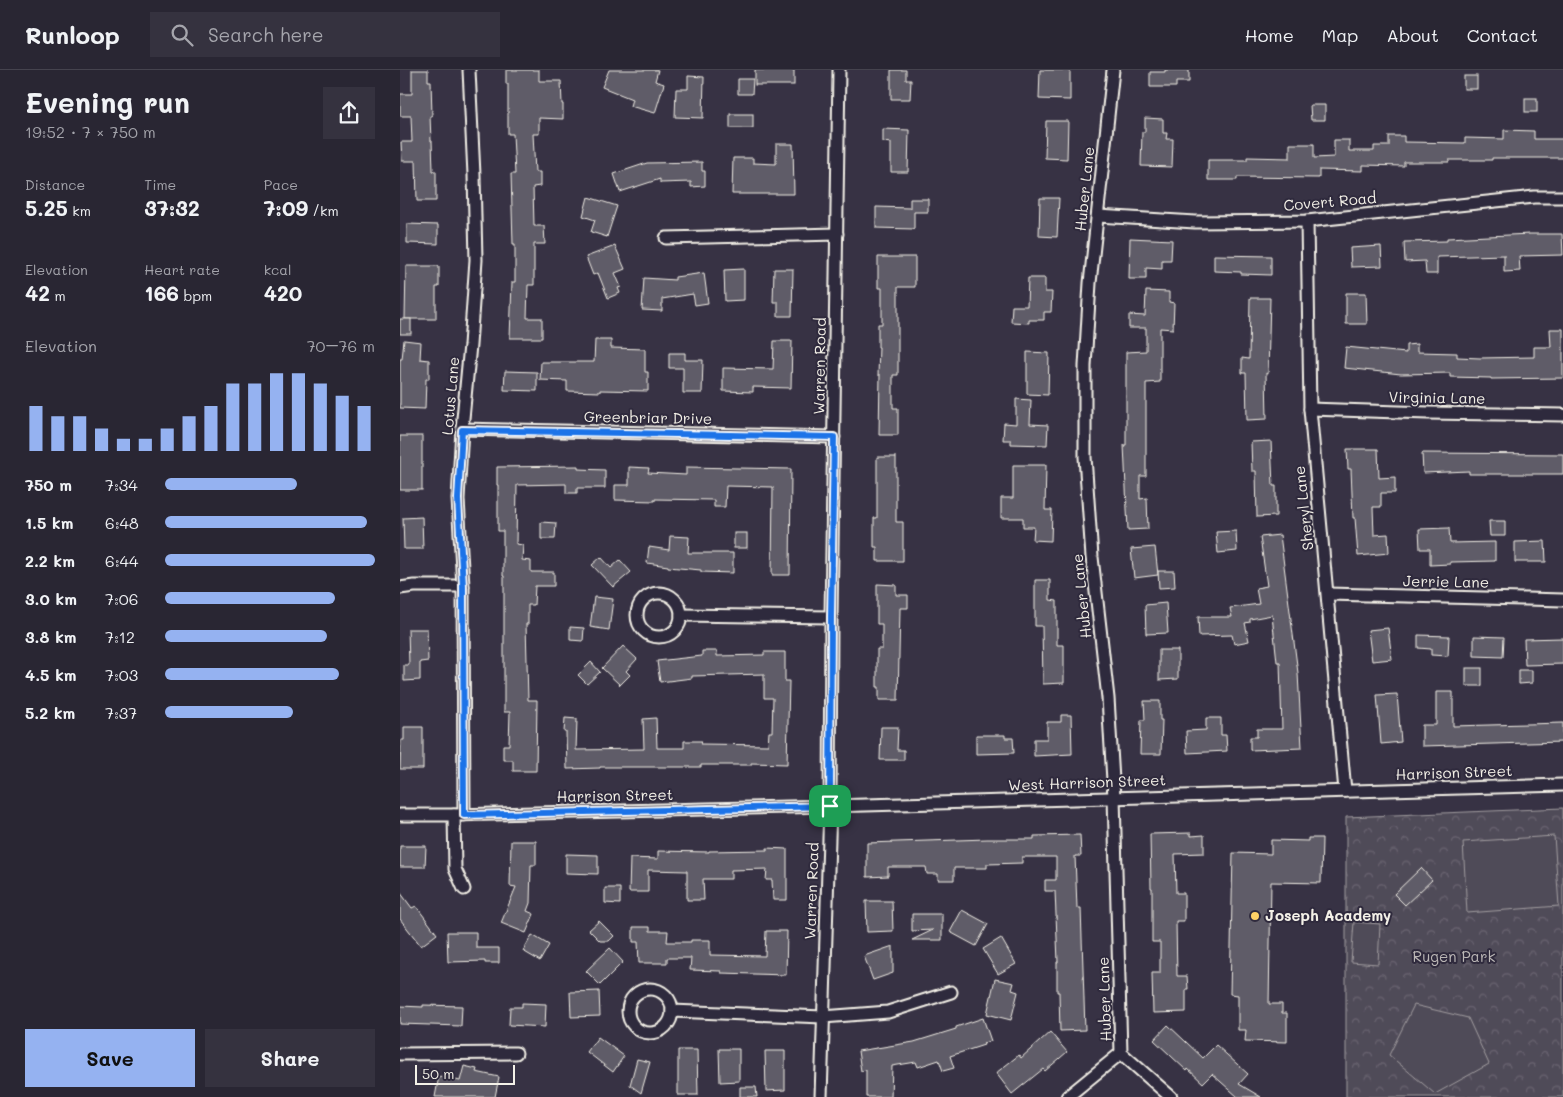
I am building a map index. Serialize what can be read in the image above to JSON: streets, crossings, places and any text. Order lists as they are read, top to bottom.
{
  "streets": {
    "street": [
      "Huber Lane",
      "Covert Road",
      "Warren Road",
      "Lotus Lane",
      "Virginia Lane",
      "Greenbriar Drive",
      "Sheryl Lane",
      "Jerrie Lane",
      "Harrison Street",
      "West Harrison Street"
    ]
  },
  "crossings": [
    ["Huber Lane", "Covert Road"],
    ["Huber Lane", "West Harrison Street"],
    ["Covert Road", "Sheryl Lane"],
    ["Warren Road", "Greenbriar Drive"],
    ["Warren Road", "Harrison Street"],
    ["Warren Road", "West Harrison Street"],
    ["Lotus Lane", "Greenbriar Drive"],
    ["Lotus Lane", "Harrison Street"],
    ["Virginia Lane", "Sheryl Lane"],
    ["Sheryl Lane", "Jerrie Lane"],
    ["Sheryl Lane", "Harrison Street"],
    ["Sheryl Lane", "West Harrison Street"],
    ["Harrison Street", "West Harrison Street"]
  ],
  "parks": ["Rugen Park"],
  "places": ["Joseph Academy"],
  "scale_bar": "50 m",
  "page": {
    "header": "Runloop",
    "search": "Search here",
    "nav": [
      "Home",
      "Map",
      "About",
      "Contact"
    ],
    "heading": ["Evening run", "19:52 · 7 × 750 m"],
    "stats": [
      ["Distance", "5.25 km"],
      ["Time", "37:32"],
      ["Pace", "7:09 /km"],
      ["Elevation", "42 m"],
      ["Heart rate", "166 bpm"],
      ["kcal", "420"]
    ],
    "chart": ["Elevation", "70–76 m"],
    "list": [
      {
        "name": "750 m",
        "note": "7:34"
      },
      {
        "name": "1.5 km",
        "note": "6:48"
      },
      {
        "name": "2.2 km",
        "note": "6:44"
      },
      {
        "name": "3.0 km",
        "note": "7:06"
      },
      {
        "name": "3.8 km",
        "note": "7:12"
      },
      {
        "name": "4.5 km",
        "note": "7:03"
      },
      {
        "name": "5.2 km",
        "note": "7:37"
      }
    ],
    "buttons": ["Save", "Share"],
    "scale": "50 m"
  }
}
